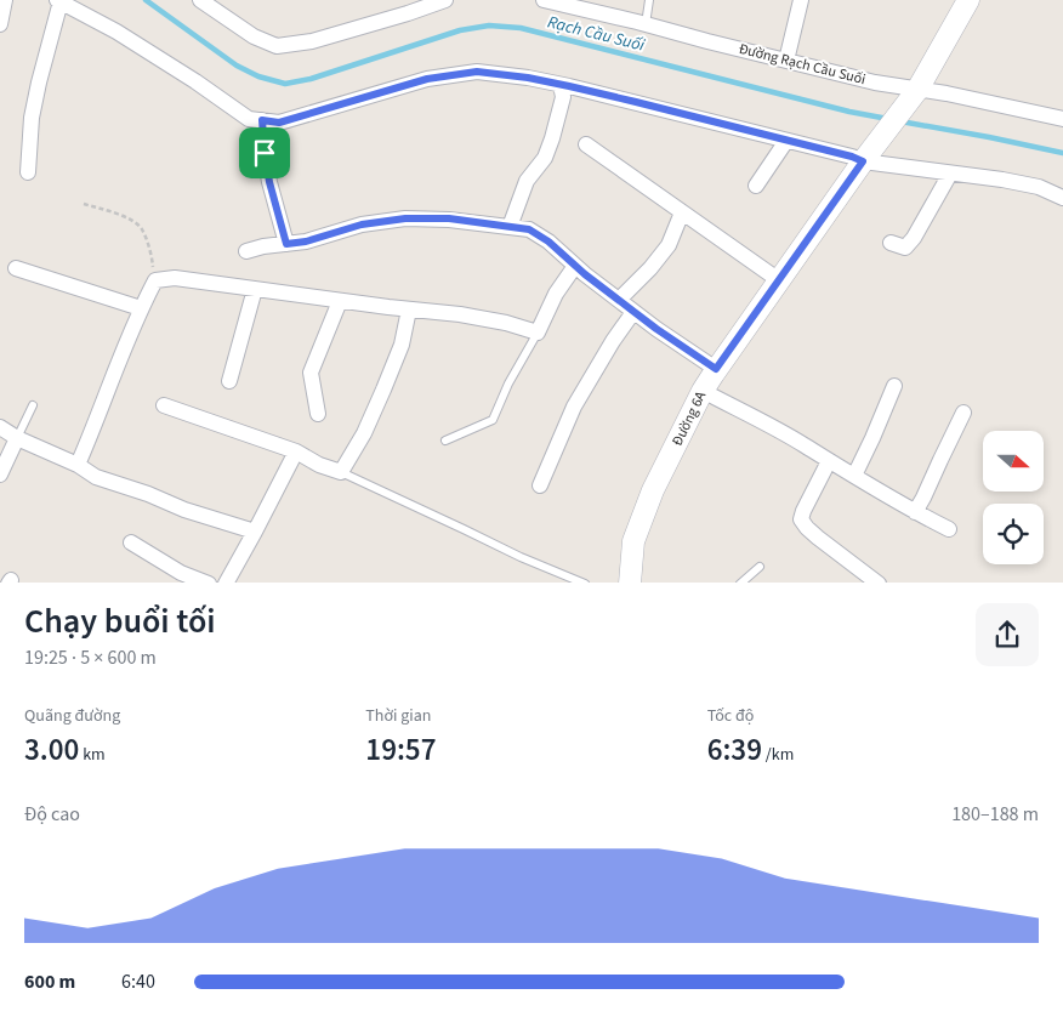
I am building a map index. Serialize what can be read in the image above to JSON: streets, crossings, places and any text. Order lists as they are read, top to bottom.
{
  "streets": {
    "street": ["Đường Rạch Cầu Suối", "Đường 6A"]
  },
  "crossings": [
    ["Đường Rạch Cầu Suối", "Đường 6A"]
  ],
  "water": ["Rạch Cầu Suối"],
  "north": "right",
  "page": {
    "heading": ["Chạy buổi tối", "19:25 · 5 × 600 m"],
    "stats": [
      ["Quãng đường", "3.00 km"],
      ["Thời gian", "19:57"],
      ["Tốc độ", "6:39 /km"]
    ],
    "chart": ["Độ cao", "180–188 m"],
    "list": [
      {
        "name": "600 m",
        "note": "6:40"
      }
    ]
  }
}
